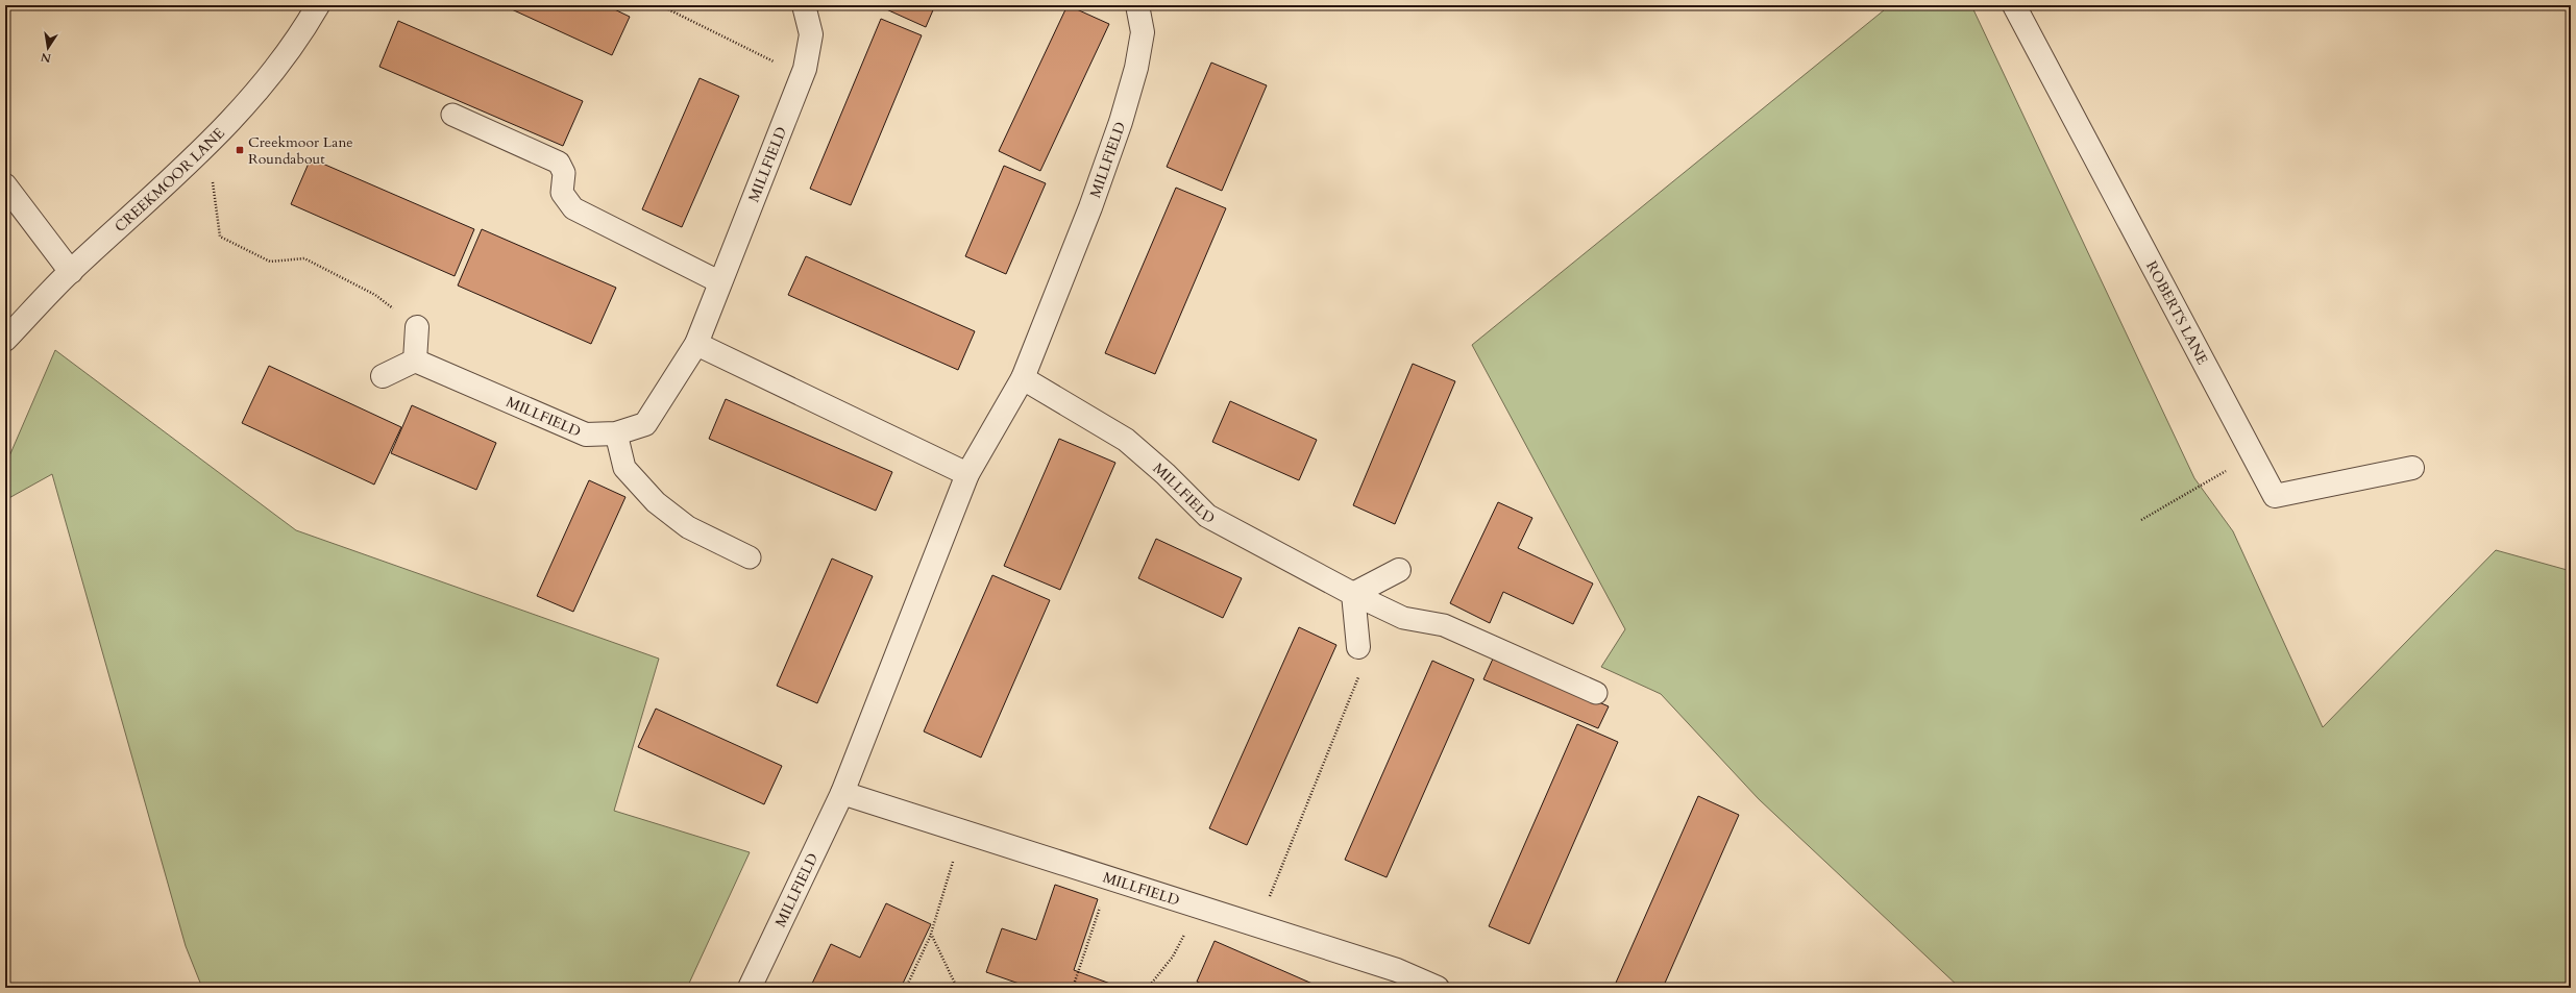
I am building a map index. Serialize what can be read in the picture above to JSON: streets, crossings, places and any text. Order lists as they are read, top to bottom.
{
  "streets": {
    "street": ["MILLFIELD", "CREEKMOOR LANE", "ROBERTS LANE"]
  },
  "places": {
    "transit": ["Creekmoor Lane Roundabout"]
  },
  "north": "bottom"
}
